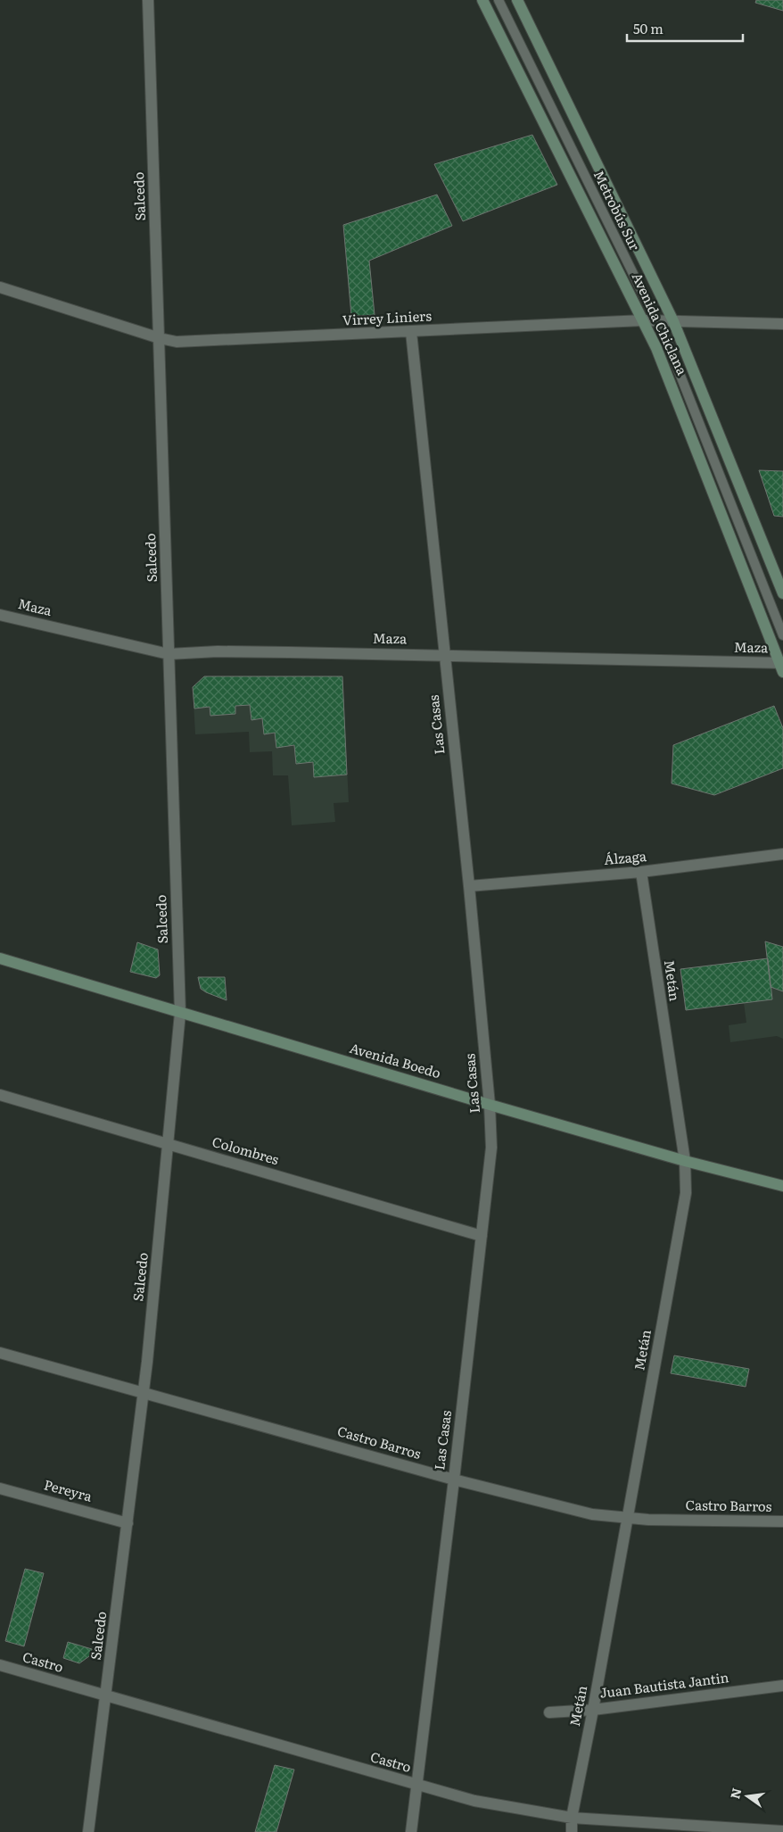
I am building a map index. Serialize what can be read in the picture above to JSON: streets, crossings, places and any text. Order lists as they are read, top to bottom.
{
  "streets": {
    "main road": ["Avenida Chiclana", "Avenida Boedo"],
    "street": [
      "Salcedo",
      "Virrey Liniers",
      "Maza",
      "Las Casas",
      "Álzaga",
      "Metán",
      "Colombres",
      "Castro Barros",
      "Pereyra",
      "Castro",
      "Juan Bautista Jantin"
    ],
    "lane": ["Metrobús Sur"]
  },
  "crossings": [
    ["Salcedo", "Virrey Liniers"],
    ["Salcedo", "Maza"],
    ["Salcedo", "Avenida Boedo"],
    ["Salcedo", "Colombres"],
    ["Salcedo", "Castro Barros"],
    ["Salcedo", "Pereyra"],
    ["Salcedo", "Castro"],
    ["Metrobús Sur", "Virrey Liniers"],
    ["Virrey Liniers", "Avenida Chiclana"],
    ["Virrey Liniers", "Las Casas"],
    ["Avenida Chiclana", "Maza"],
    ["Maza", "Las Casas"],
    ["Las Casas", "Álzaga"],
    ["Las Casas", "Avenida Boedo"],
    ["Las Casas", "Colombres"],
    ["Las Casas", "Castro Barros"],
    ["Las Casas", "Castro"],
    ["Álzaga", "Metán"],
    ["Metán", "Avenida Boedo"],
    ["Metán", "Castro Barros"],
    ["Metán", "Castro"],
    ["Metán", "Juan Bautista Jantin"]
  ],
  "scale_bar": "50 m",
  "north": "left"
}
